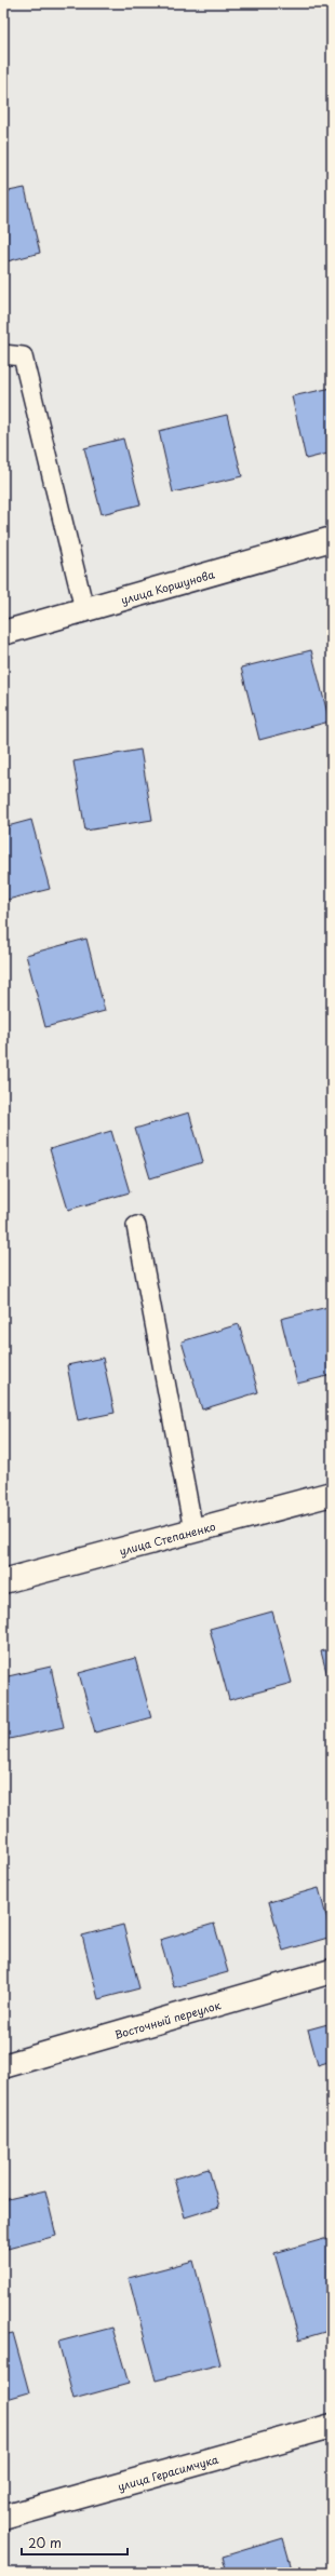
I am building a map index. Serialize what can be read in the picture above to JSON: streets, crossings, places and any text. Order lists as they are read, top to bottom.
{
  "streets": {
    "street": [
      "улица Коршунова",
      "улица Степаненко",
      "Восточный переулок",
      "улица Герасимчука"
    ]
  },
  "scale_bar": "20 m"
}
